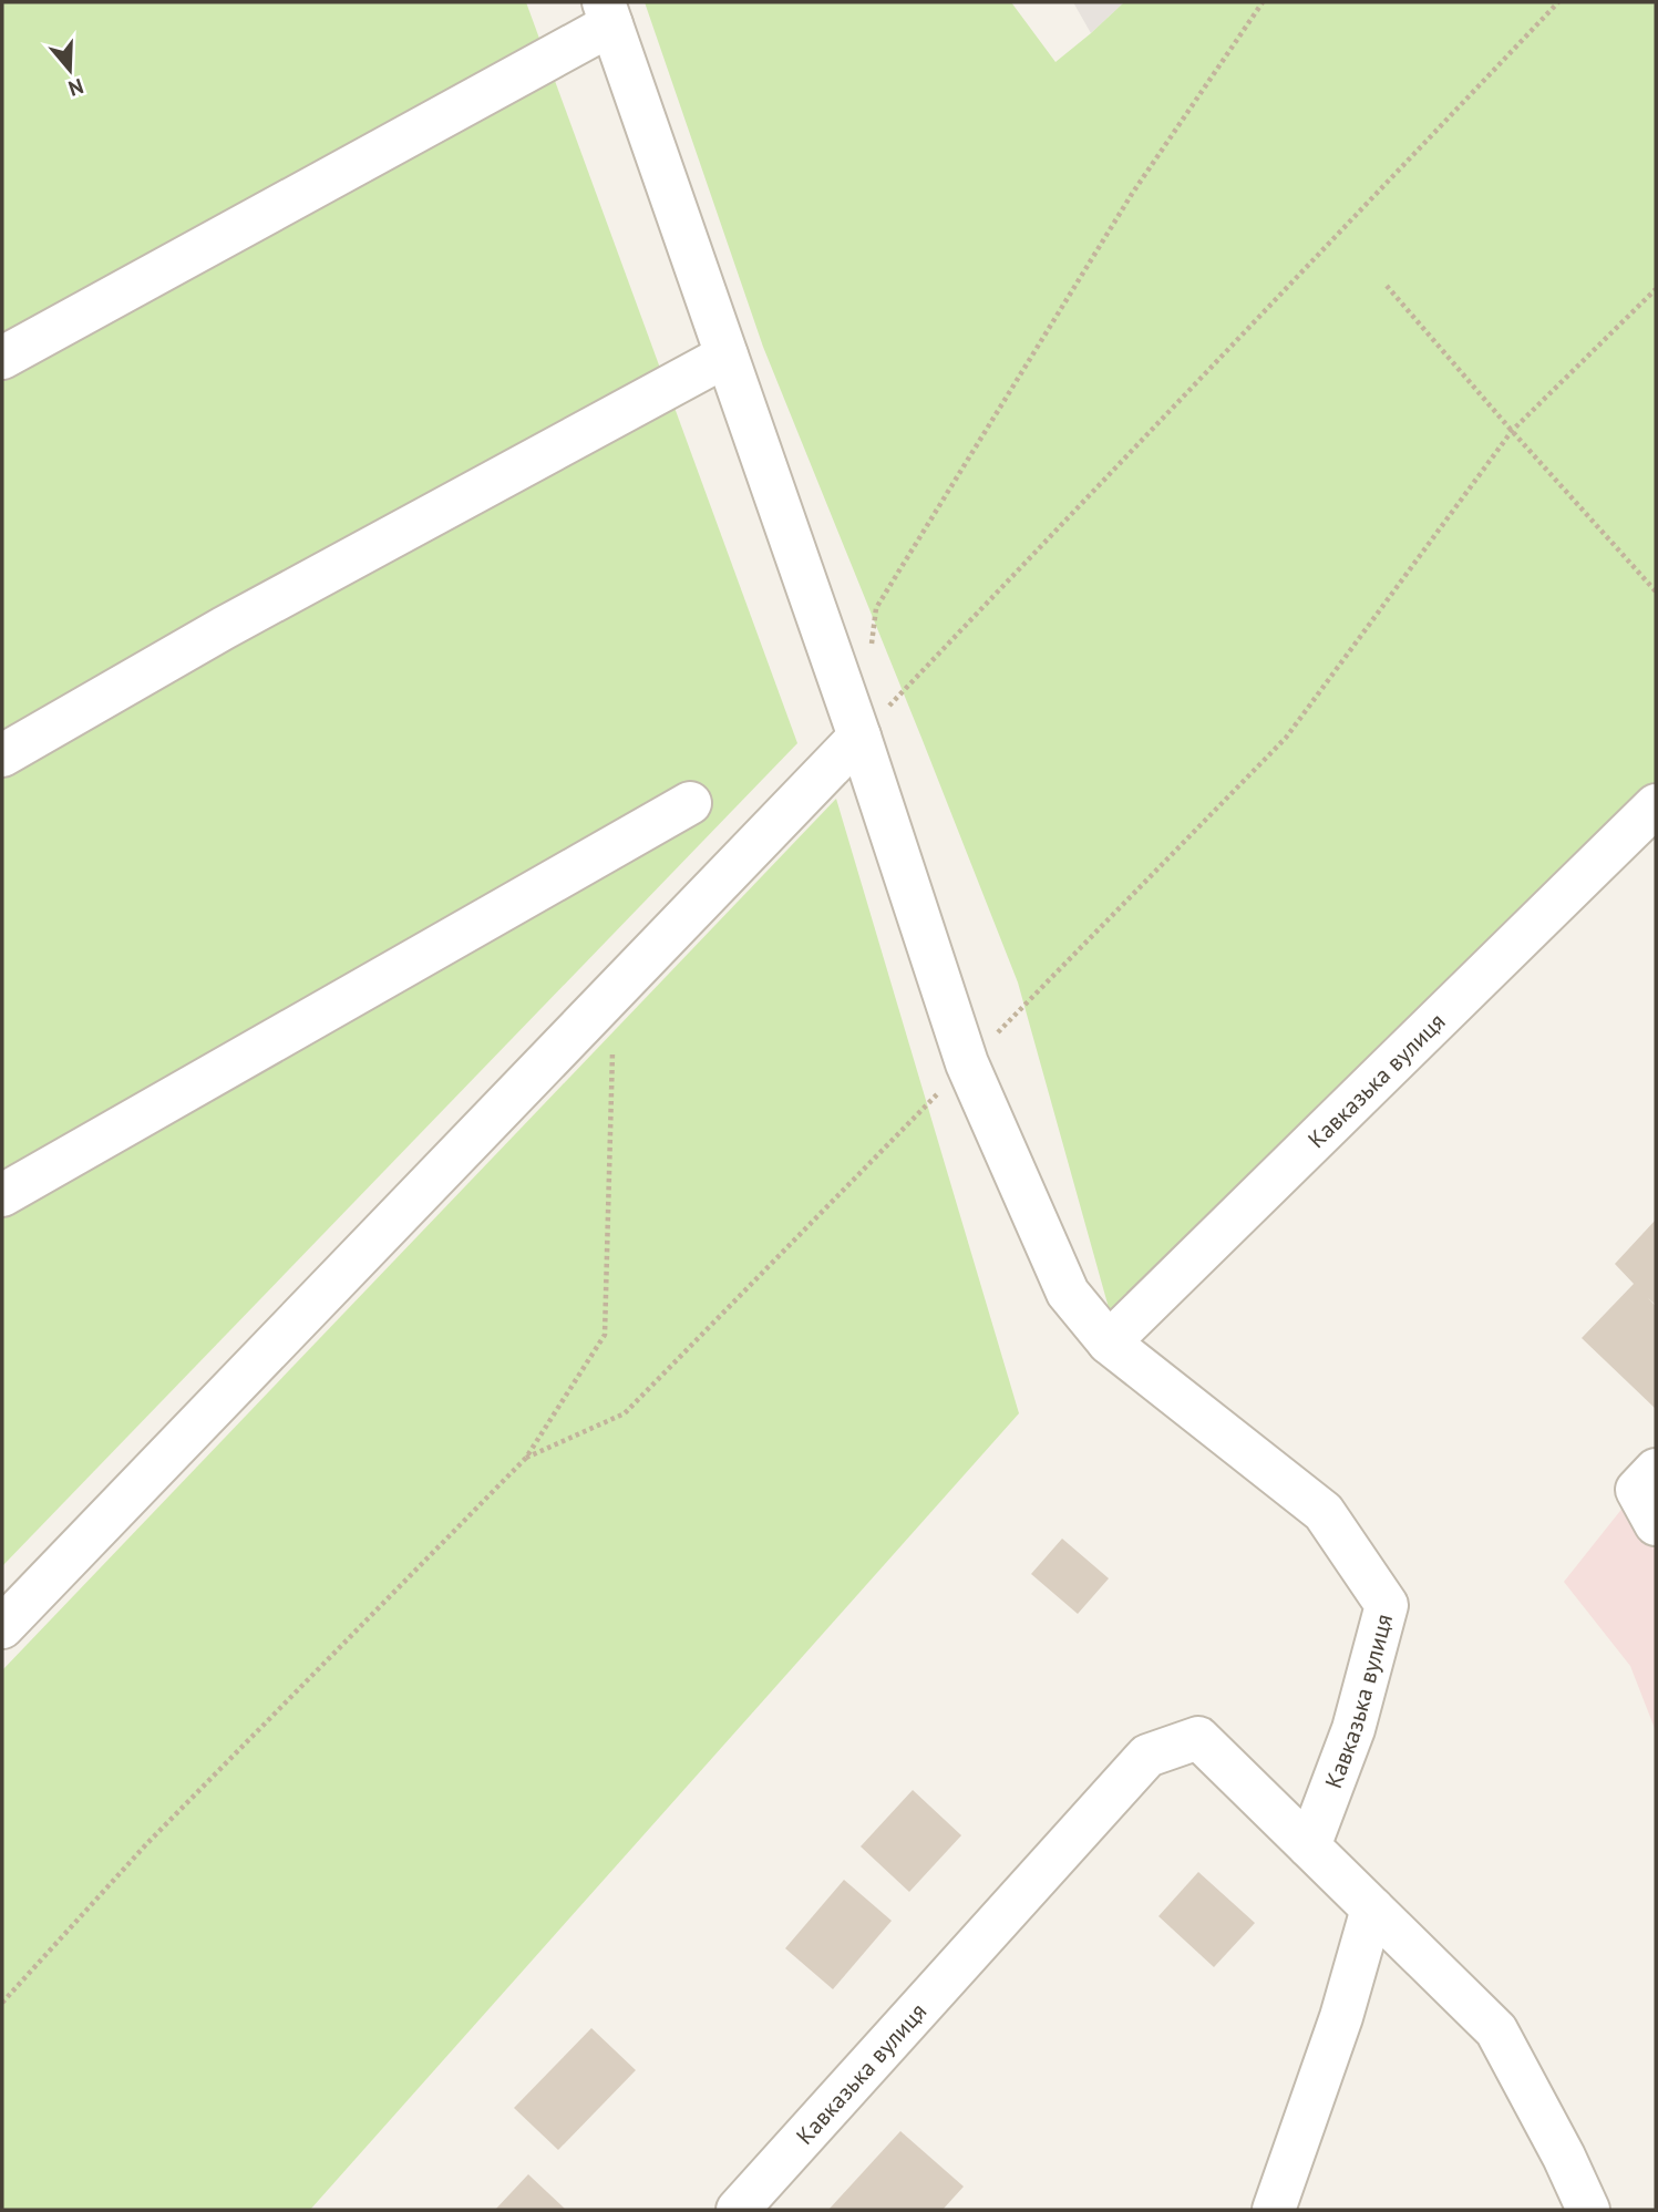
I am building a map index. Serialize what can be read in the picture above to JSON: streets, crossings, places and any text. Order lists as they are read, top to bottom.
{
  "streets": {
    "street": ["Кавказька вулиця"]
  },
  "north": "bottom"
}
